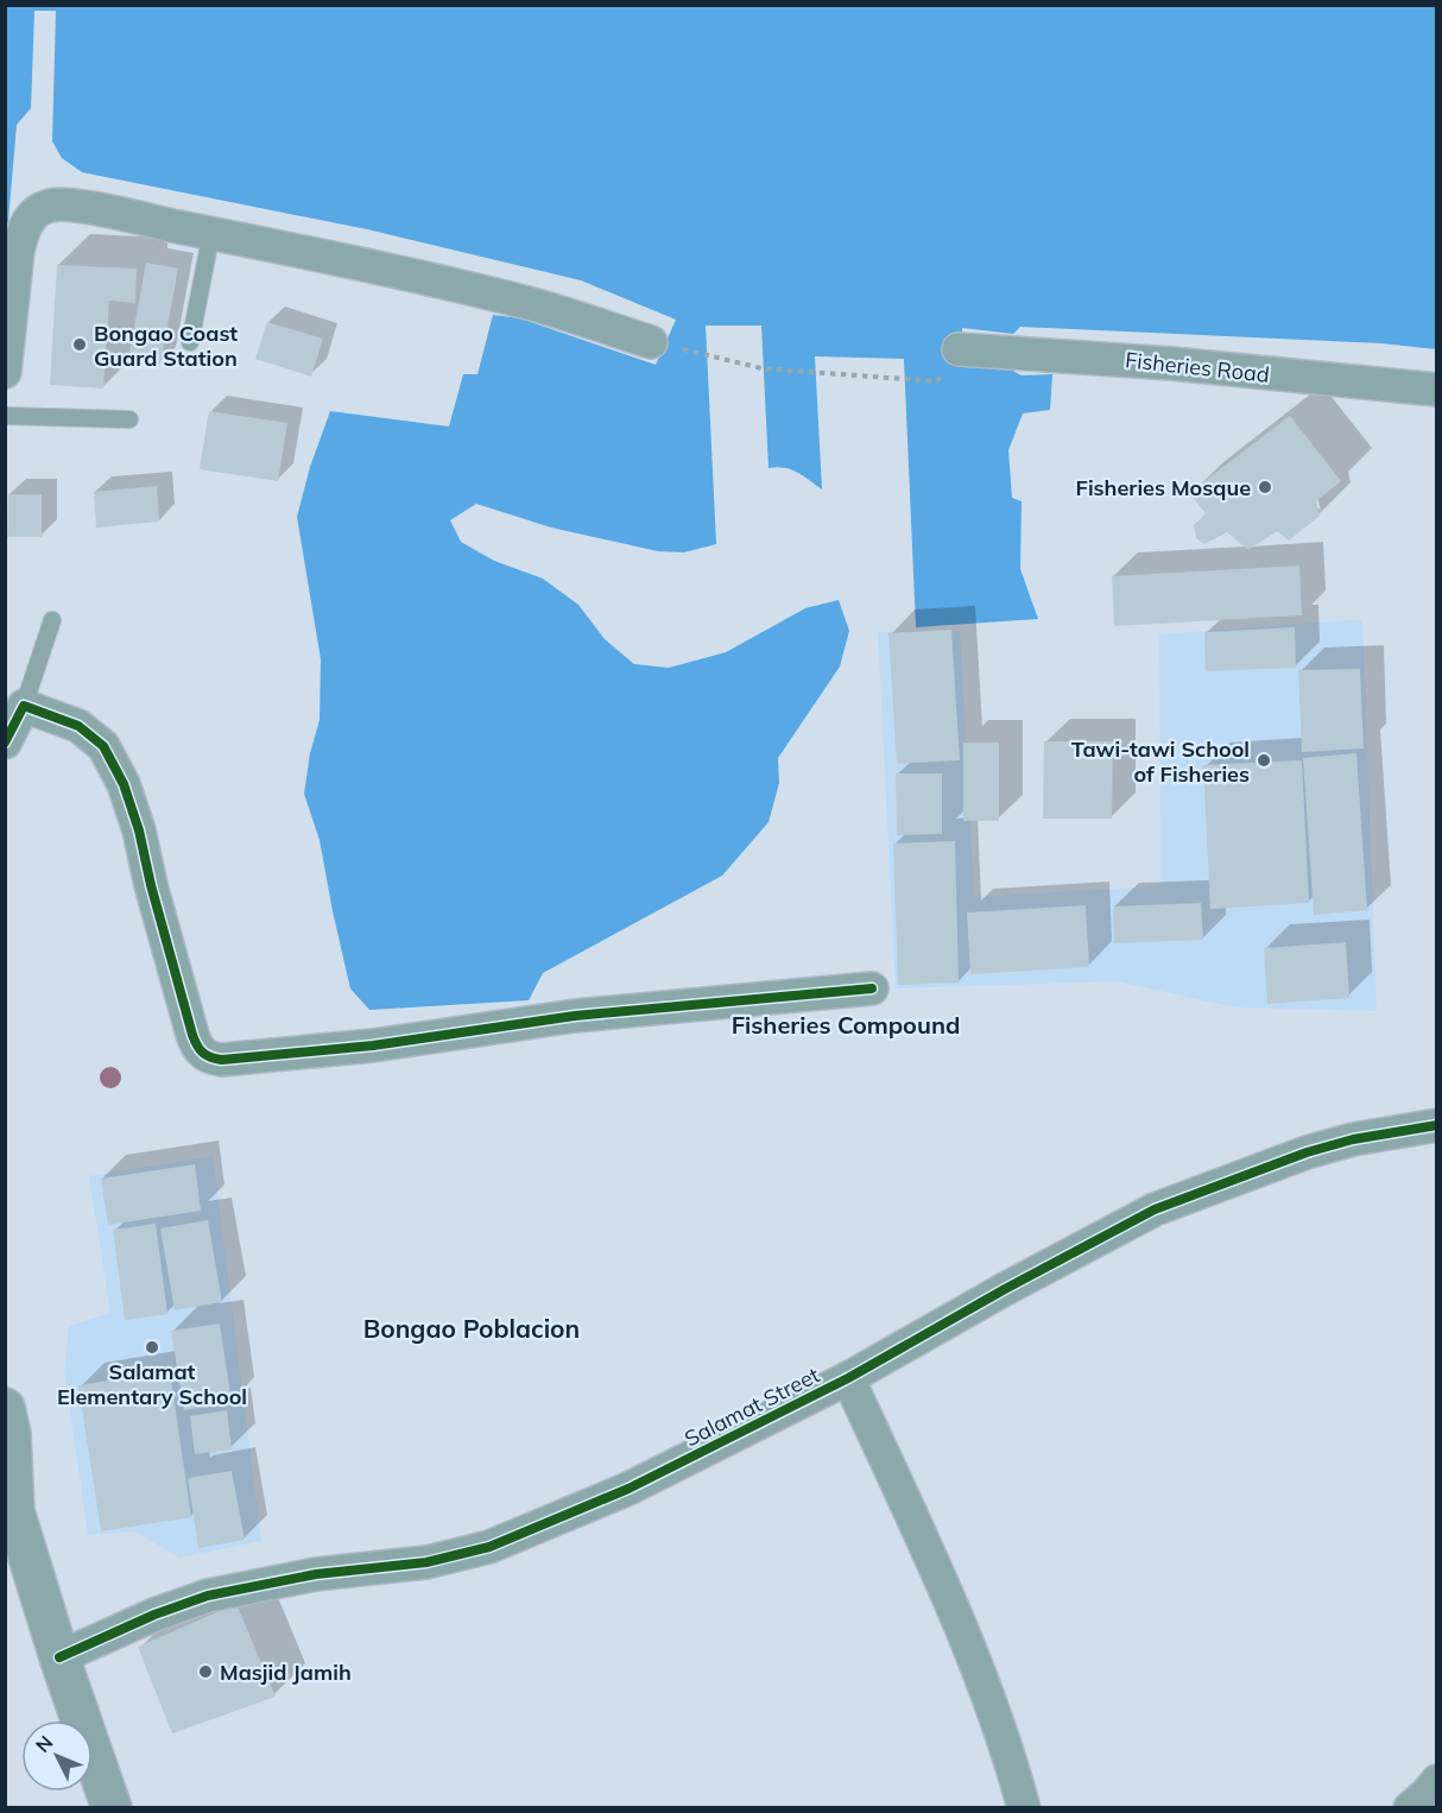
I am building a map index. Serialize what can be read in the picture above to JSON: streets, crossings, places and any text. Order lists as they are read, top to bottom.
{
  "streets": {
    "street": ["Fisheries Road", "Salamat Street"]
  },
  "districts": ["Fisheries Compound", "Bongao Poblacion"],
  "places": [
    "Bongao Coast Guard Station",
    "Fisheries Mosque",
    "Tawi-tawi School of Fisheries",
    "Salamat Elementary School",
    "Masjid Jamih"
  ],
  "north": "top left"
}
